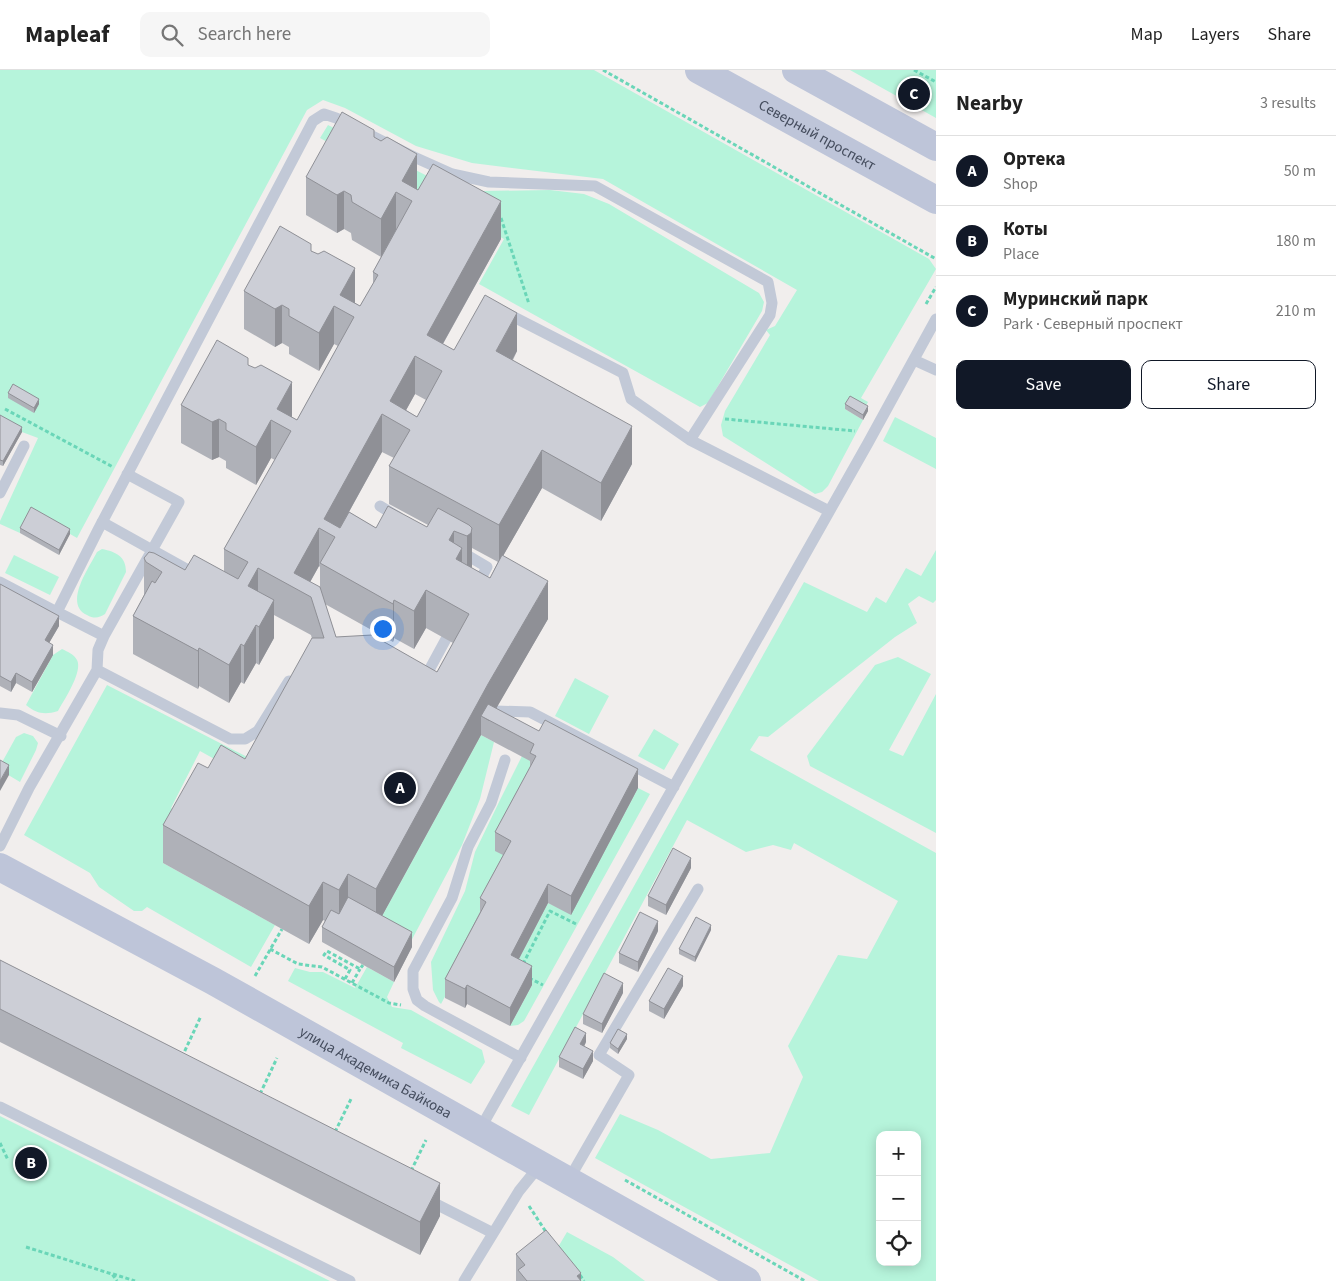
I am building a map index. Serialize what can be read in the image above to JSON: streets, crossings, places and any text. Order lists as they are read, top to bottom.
{
  "streets": {
    "street": ["Северный проспект", "улица Академика Байкова"]
  },
  "page": {
    "header": "Mapleaf",
    "search": "Search here",
    "nav": ["Map", "Layers", "Share"],
    "heading": ["Nearby", "3 results"],
    "pins": ["C", "A", "B"],
    "list": [
      {
        "mark": "A",
        "name": "Ортека",
        "note": "Shop",
        "value": "50 m"
      },
      {
        "mark": "B",
        "name": "Коты",
        "note": "Place",
        "value": "180 m"
      },
      {
        "mark": "C",
        "name": "Муринский парк",
        "note": "Park · Северный проспект",
        "value": "210 m"
      }
    ],
    "buttons": ["Save", "Share"],
    "map_buttons": ["+", "−"]
  }
}
